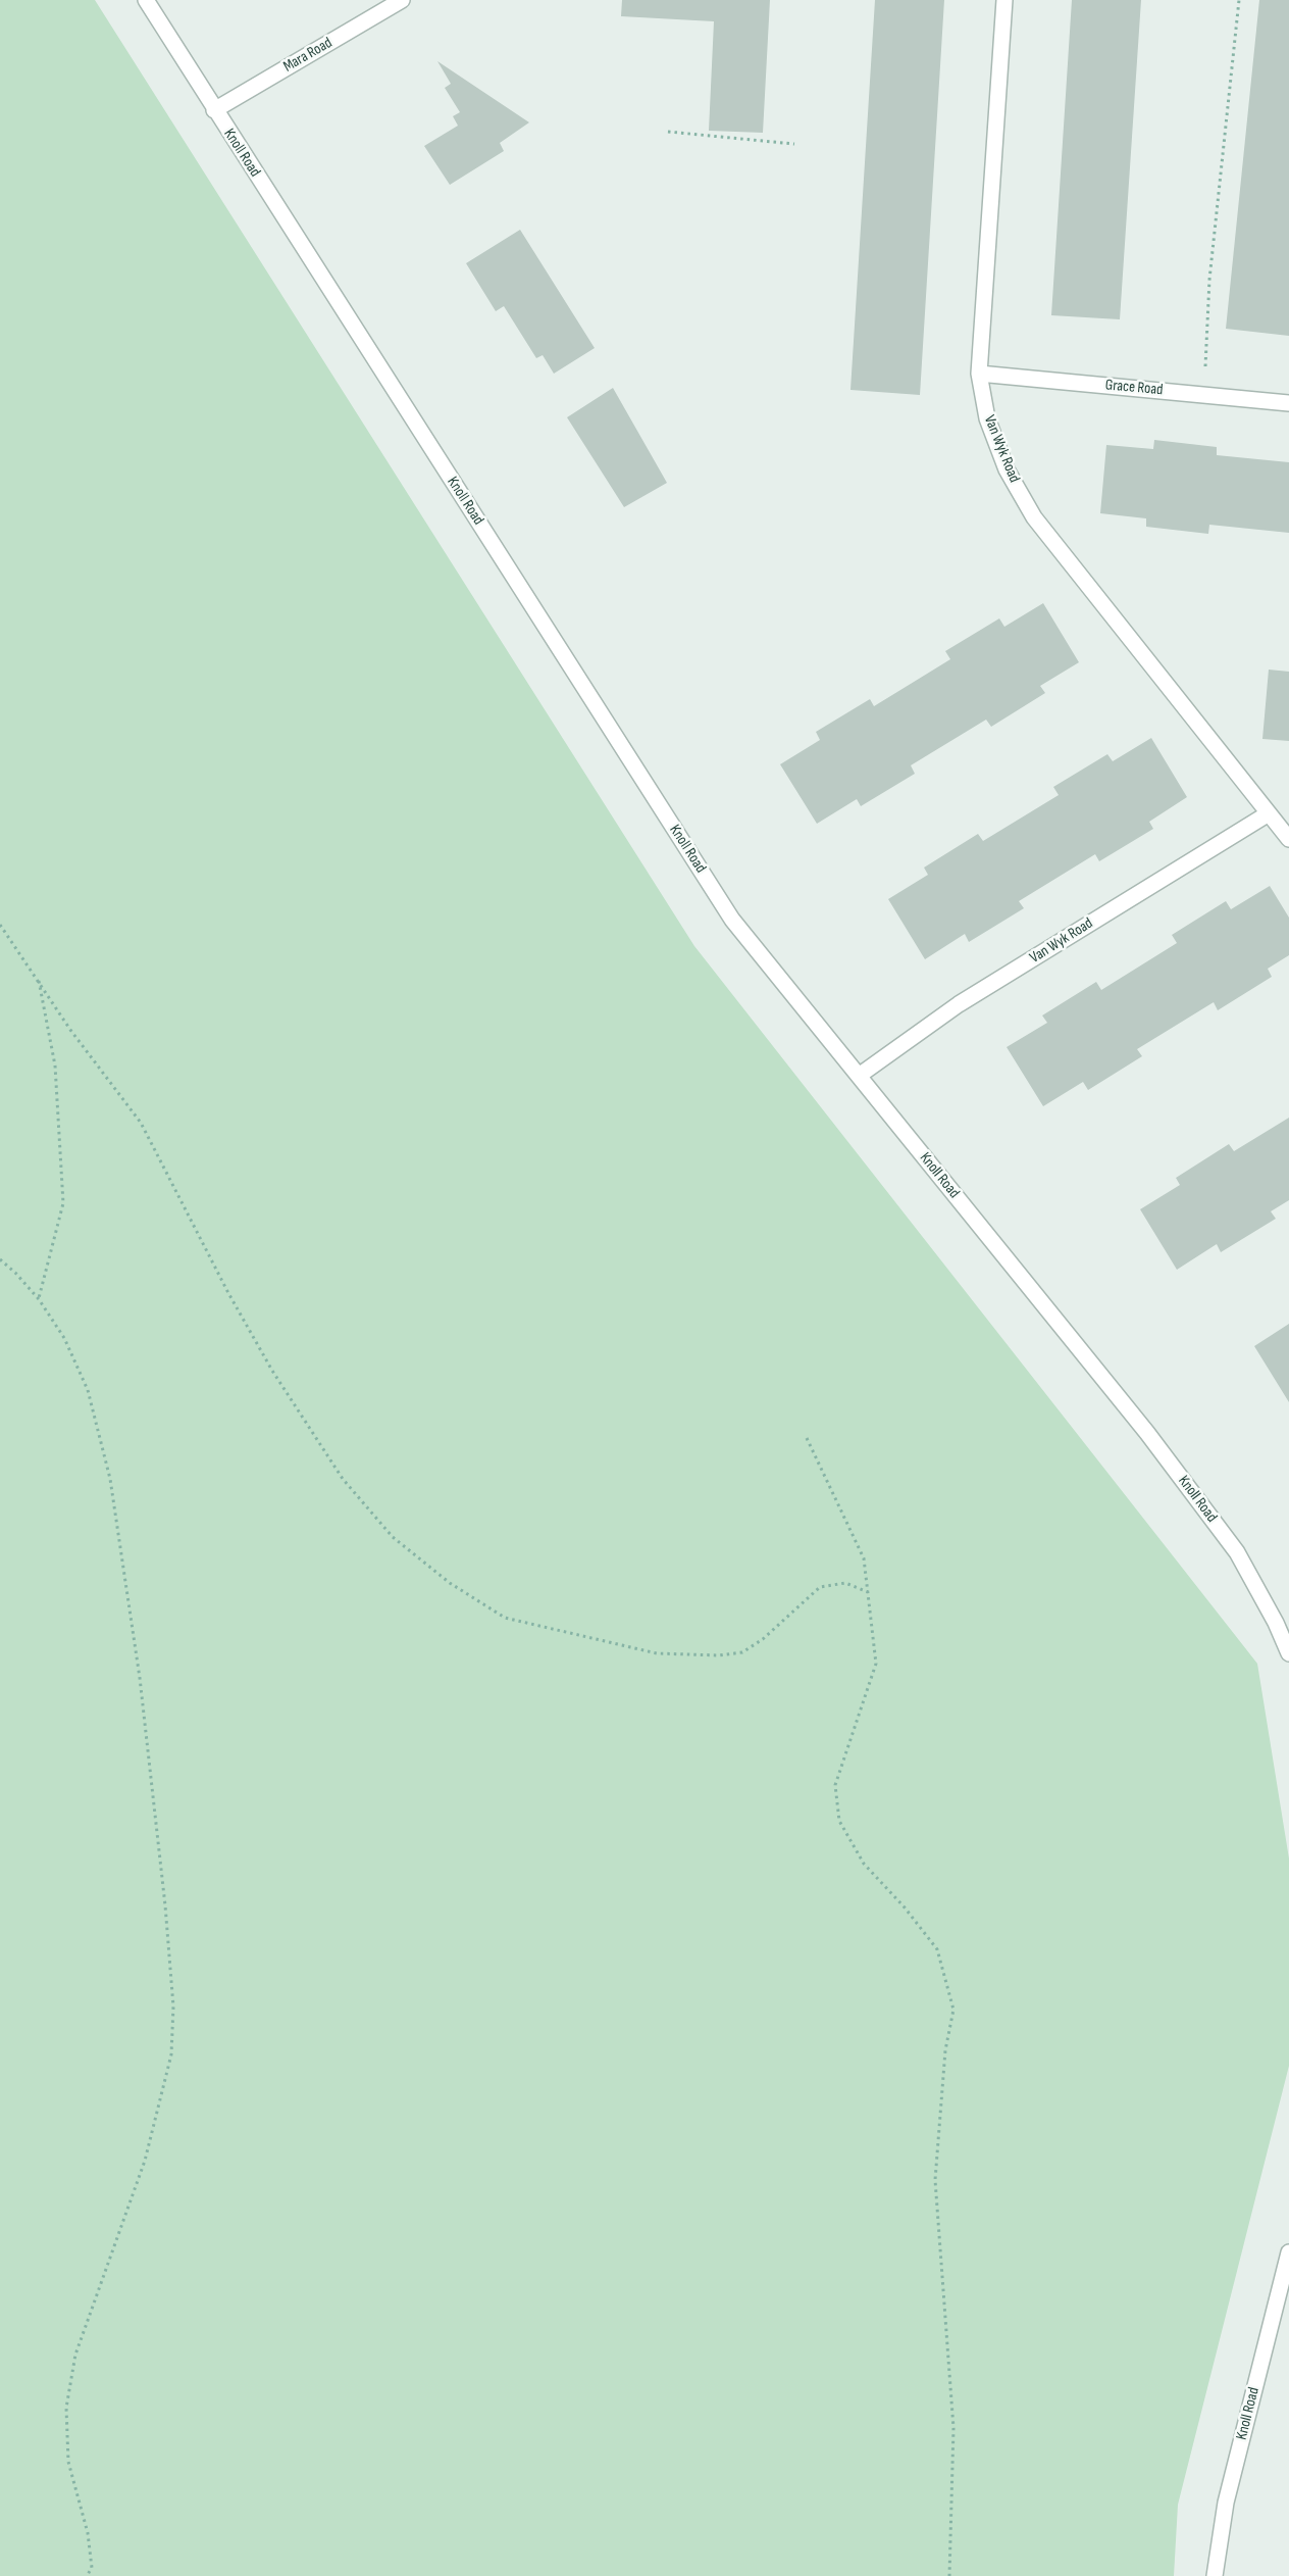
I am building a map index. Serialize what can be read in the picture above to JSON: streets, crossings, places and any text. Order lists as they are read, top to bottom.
{
  "streets": {
    "street": [
      "Mara Road",
      "Knoll Road",
      "Grace Road",
      "Van Wyk Road"
    ]
  },
  "crossings": [
    ["Mara Road", "Knoll Road"],
    ["Knoll Road", "Van Wyk Road"],
    ["Grace Road", "Van Wyk Road"]
  ]
}
